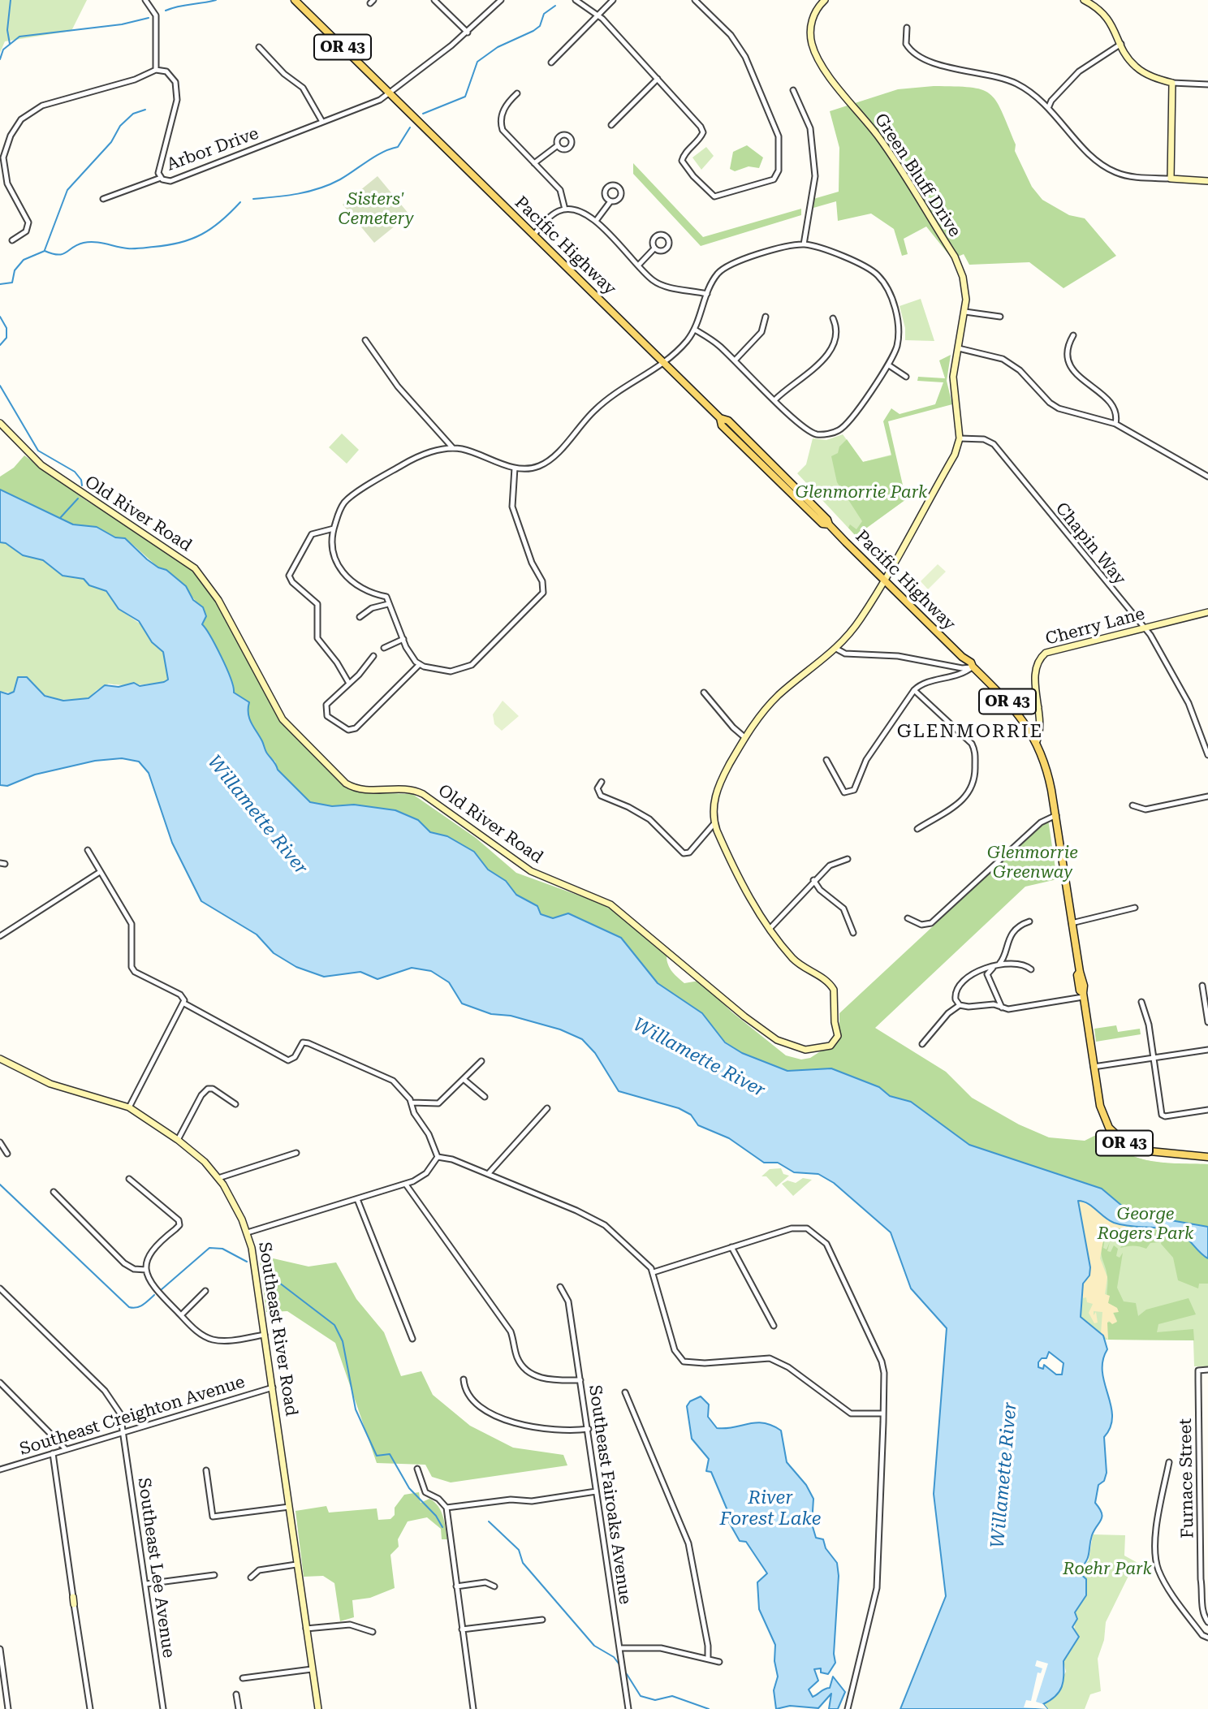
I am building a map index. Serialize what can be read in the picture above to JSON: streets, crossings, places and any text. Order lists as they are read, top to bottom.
{
  "streets": {
    "main road": ["OR 43", "Pacific Highway"],
    "street": [
      "Arbor Drive",
      "Green Bluff Drive",
      "Old River Road",
      "Chapin Way",
      "Cherry Lane",
      "Southeast River Road",
      "Southeast Creighton Avenue",
      "Furnace Street",
      "Southeast Fairoaks Avenue",
      "Southeast Lee Avenue"
    ]
  },
  "crossings": [
    ["OR 43", "Arbor Drive"],
    ["OR 43", "Pacific Highway"],
    ["Arbor Drive", "Pacific Highway"],
    ["Green Bluff Drive", "Chapin Way"],
    ["Pacific Highway", "Cherry Lane"],
    ["Chapin Way", "Cherry Lane"],
    ["Southeast River Road", "Southeast Creighton Avenue"],
    ["Southeast Creighton Avenue", "Southeast Lee Avenue"]
  ],
  "districts": ["GLENMORRIE"],
  "water": ["Willamette River", "River Forest Lake"],
  "parks": [
    "Sisters' Cemetery",
    "Glenmorrie Park",
    "Glenmorrie Greenway",
    "George Rogers Park",
    "Roehr Park"
  ]
}
